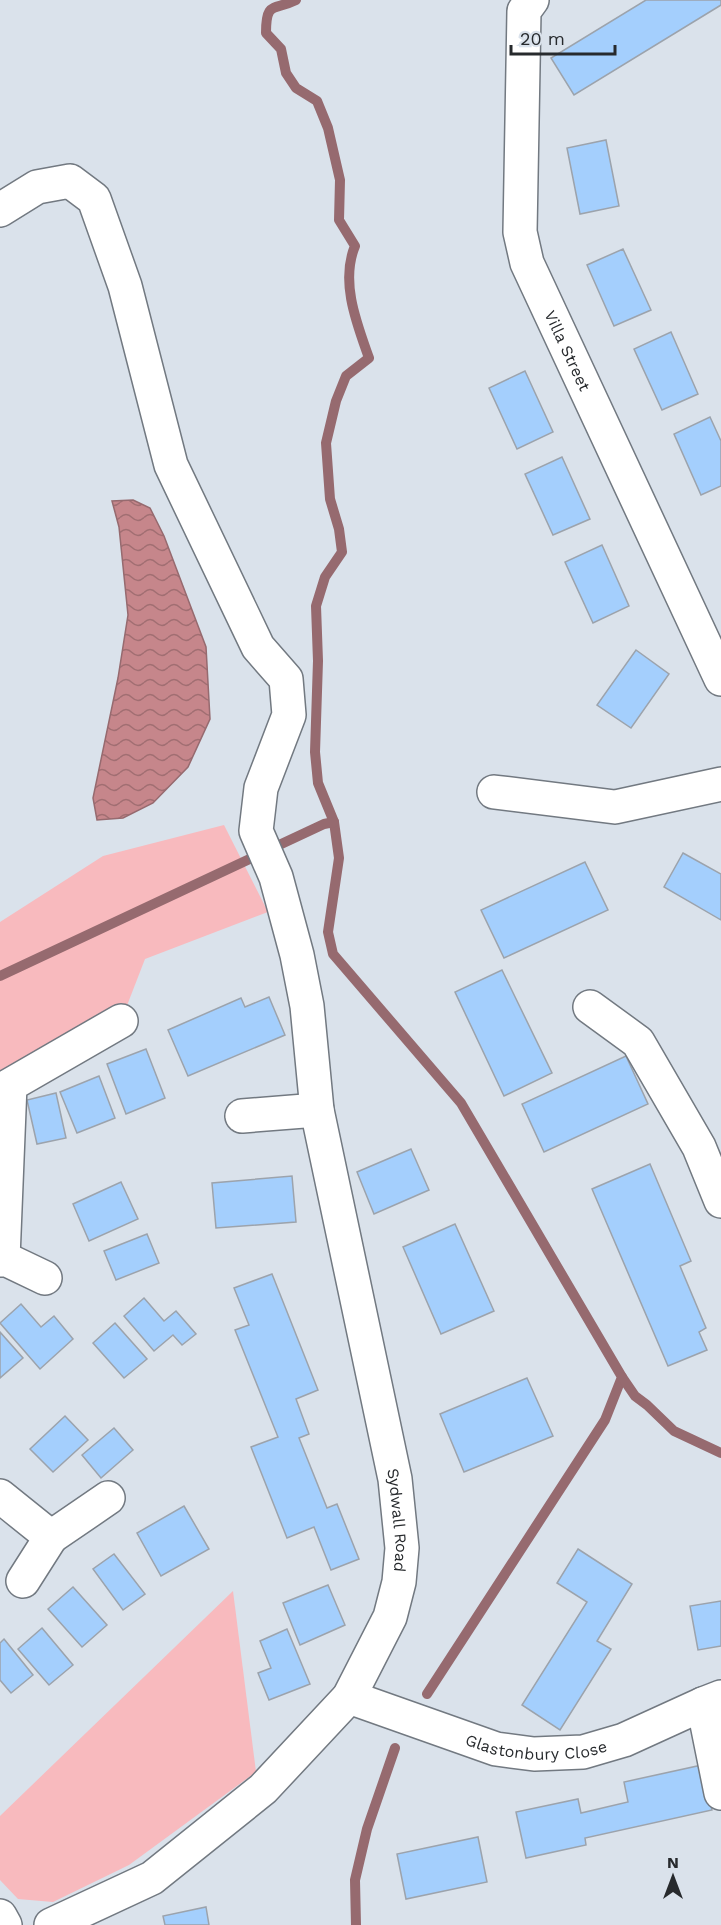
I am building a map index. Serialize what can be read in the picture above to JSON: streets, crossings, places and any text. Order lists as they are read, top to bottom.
{
  "streets": {
    "street": ["Villa Street", "Sydwall Road", "Glastonbury Close"]
  },
  "crossings": [
    ["Sydwall Road", "Glastonbury Close"]
  ],
  "scale_bar": "20 m",
  "north": "top"
}
